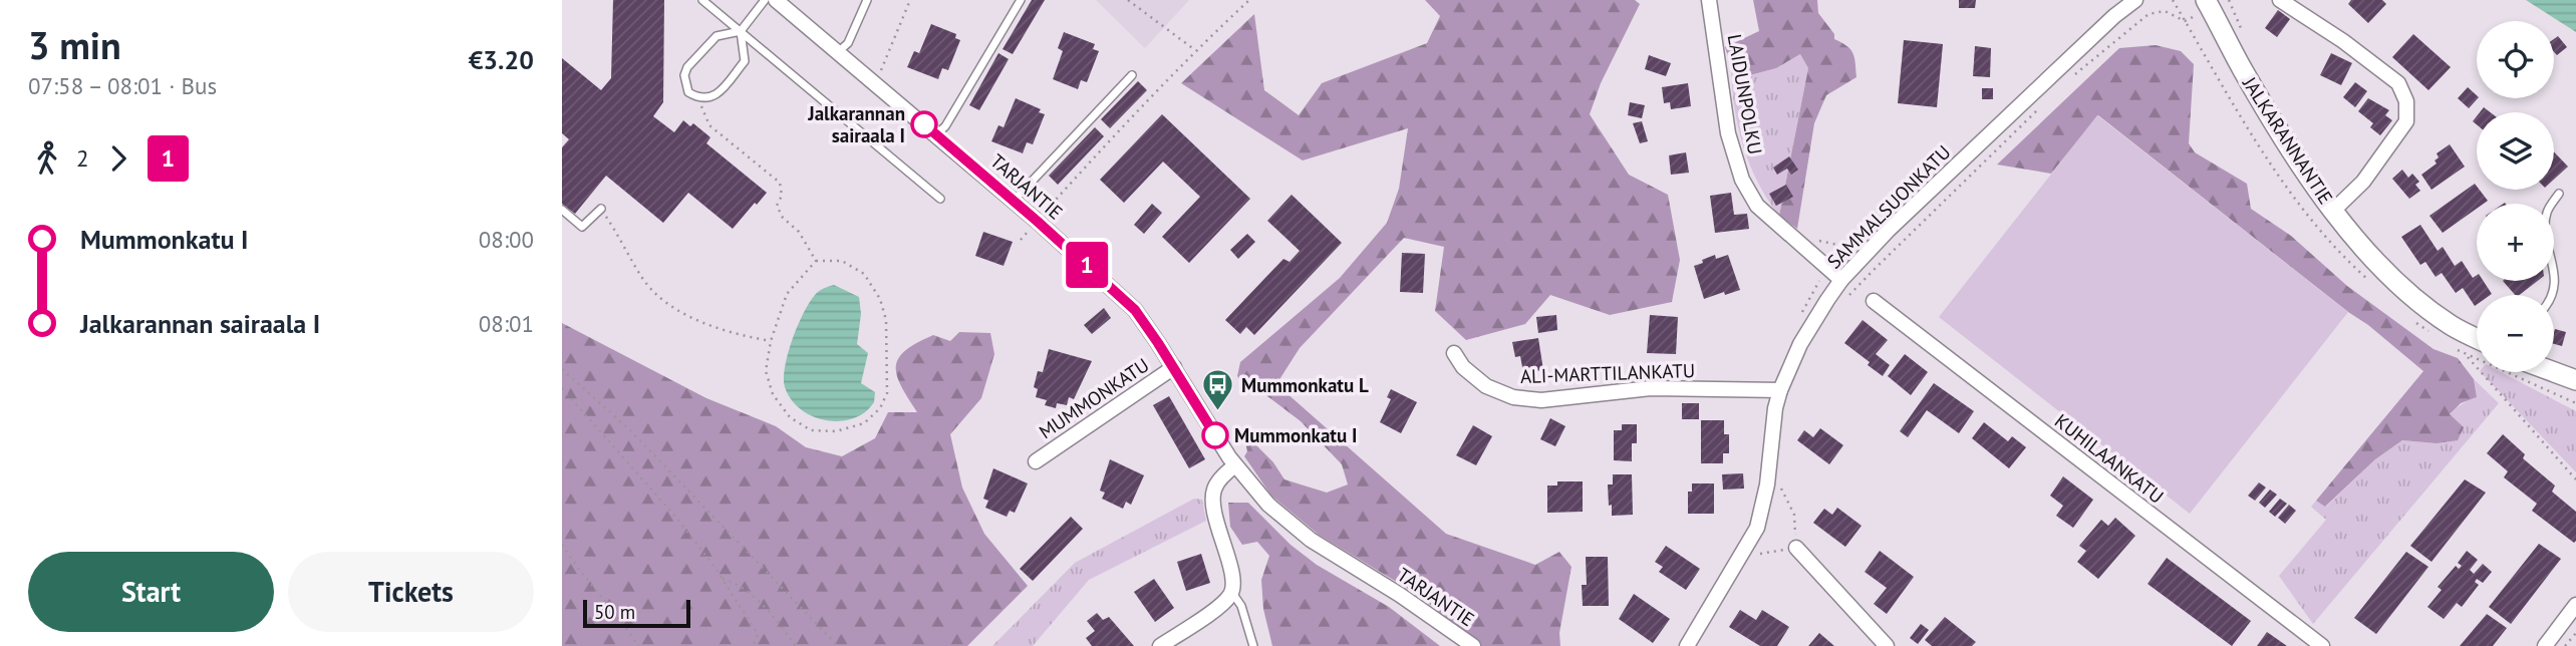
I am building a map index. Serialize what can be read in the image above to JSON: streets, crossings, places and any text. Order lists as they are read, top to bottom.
{
  "streets": {
    "main road": ["JALKARANNANTIE"],
    "street": [
      "LAIDUNPOLKU",
      "TARJANTIE",
      "SAMMALSUONKATU",
      "ALI-MARTTILANKATU",
      "MUMMONKATU",
      "KUHILAANKATU"
    ]
  },
  "crossings": [
    ["LAIDUNPOLKU", "SAMMALSUONKATU"],
    ["TARJANTIE", "MUMMONKATU"],
    ["SAMMALSUONKATU", "ALI-MARTTILANKATU"]
  ],
  "places": {
    "other": ["Jalkarannan sairaala I", "Mummonkatu I"],
    "bus stop": ["Mummonkatu L"]
  },
  "lines": ["bus line 1"],
  "scale_bar": "50 m",
  "page": {
    "heading": ["3 min", "07:58 – 08:01 · Bus", "€3.20"],
    "on_map": "1",
    "map_buttons": ["+", "−"],
    "legs": ["2", "1"],
    "list": [
      {
        "name": "Mummonkatu I",
        "value": "08:00"
      },
      {
        "name": "Jalkarannan sairaala I",
        "value": "08:01"
      }
    ],
    "buttons": ["Start", "Tickets"],
    "scale": "50 m"
  }
}
